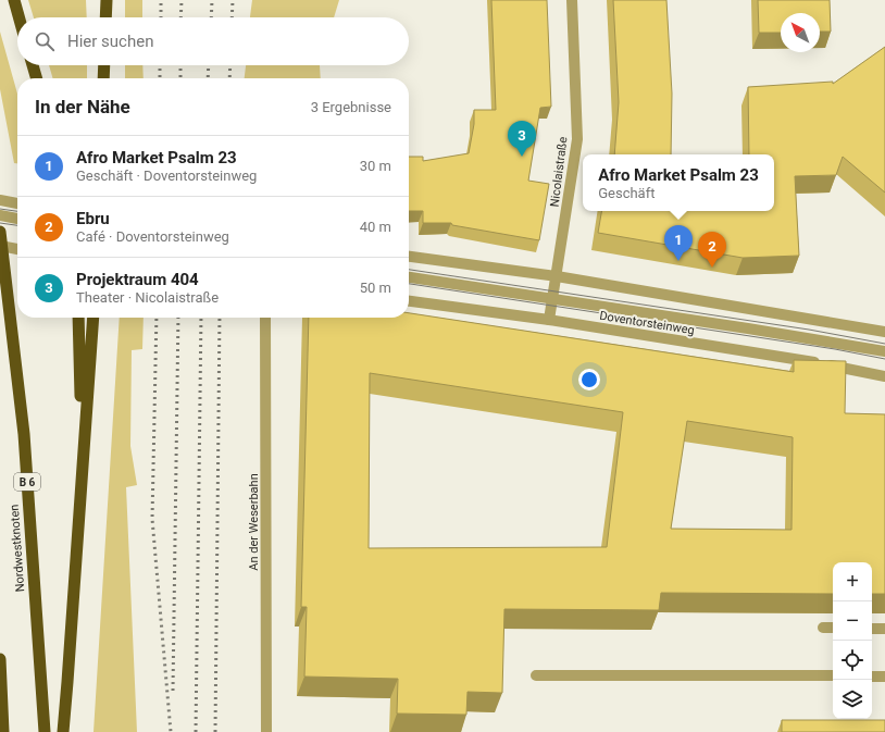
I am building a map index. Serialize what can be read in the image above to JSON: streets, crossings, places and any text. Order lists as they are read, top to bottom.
{
  "streets": {
    "highway": ["B 6", "Nordwestknoten"],
    "street": ["Nicolaistraße", "Doventorsteinweg", "An der Weserbahn"]
  },
  "crossings": [
    ["Nicolaistraße", "Doventorsteinweg"]
  ],
  "north": "top left",
  "page": {
    "search": "Hier suchen",
    "heading": ["In der Nähe", "3 Ergebnisse"],
    "pins": ["3", "1", "2"],
    "list": [
      {
        "mark": "1",
        "name": "Afro Market Psalm 23",
        "note": "Geschäft · Doventorsteinweg",
        "value": "30 m"
      },
      {
        "mark": "2",
        "name": "Ebru",
        "note": "Café · Doventorsteinweg",
        "value": "40 m"
      },
      {
        "mark": "3",
        "name": "Projektraum 404",
        "note": "Theater · Nicolaistraße",
        "value": "50 m"
      }
    ],
    "popup": ["Afro Market Psalm 23", "Geschäft"],
    "map_buttons": ["+", "−"]
  }
}
